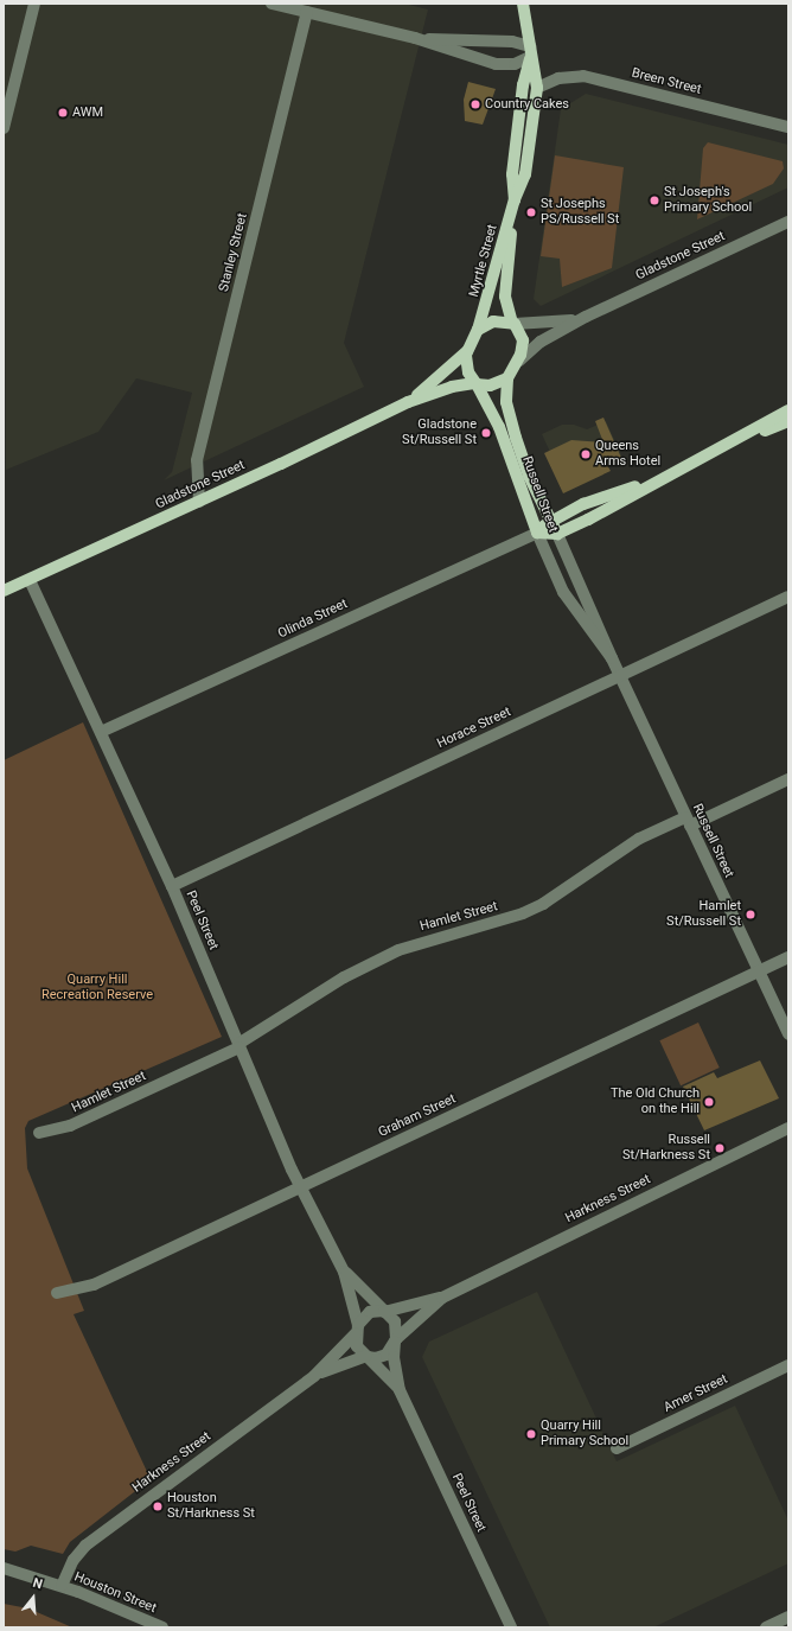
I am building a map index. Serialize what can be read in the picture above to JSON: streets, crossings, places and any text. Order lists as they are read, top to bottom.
{
  "streets": {
    "main road": [
      "Gladstone Street",
      "Myrtle Street",
      "Russell Street",
      "Olinda Street"
    ],
    "street": [
      "Breen Street",
      "Stanley Street",
      "Horace Street",
      "Hamlet Street",
      "Peel Street",
      "Graham Street",
      "Harkness Street",
      "Amer Street",
      "Houston Street"
    ]
  },
  "crossings": [
    ["Breen Street", "Myrtle Street"],
    ["Stanley Street", "Gladstone Street"],
    ["Gladstone Street", "Myrtle Street"],
    ["Gladstone Street", "Russell Street"],
    ["Gladstone Street", "Peel Street"],
    ["Myrtle Street", "Russell Street"],
    ["Russell Street", "Olinda Street"],
    ["Russell Street", "Horace Street"],
    ["Russell Street", "Hamlet Street"],
    ["Russell Street", "Graham Street"],
    ["Olinda Street", "Peel Street"],
    ["Horace Street", "Peel Street"],
    ["Hamlet Street", "Peel Street"],
    ["Peel Street", "Graham Street"],
    ["Peel Street", "Harkness Street"],
    ["Harkness Street", "Houston Street"]
  ],
  "parks": ["Quarry Hill Recreation Reserve"],
  "places": [
    "Country Cakes",
    "AWM",
    "St Joseph's Primary School",
    "St Josephs PS/Russell St",
    "Gladstone St/Russell St",
    "Queens Arms Hotel",
    "Hamlet St/Russell St",
    "The Old Church on the Hill",
    "Russell St/Harkness St",
    "Quarry Hill Primary School",
    "Houston St/Harkness St"
  ],
  "north": "top"
}
